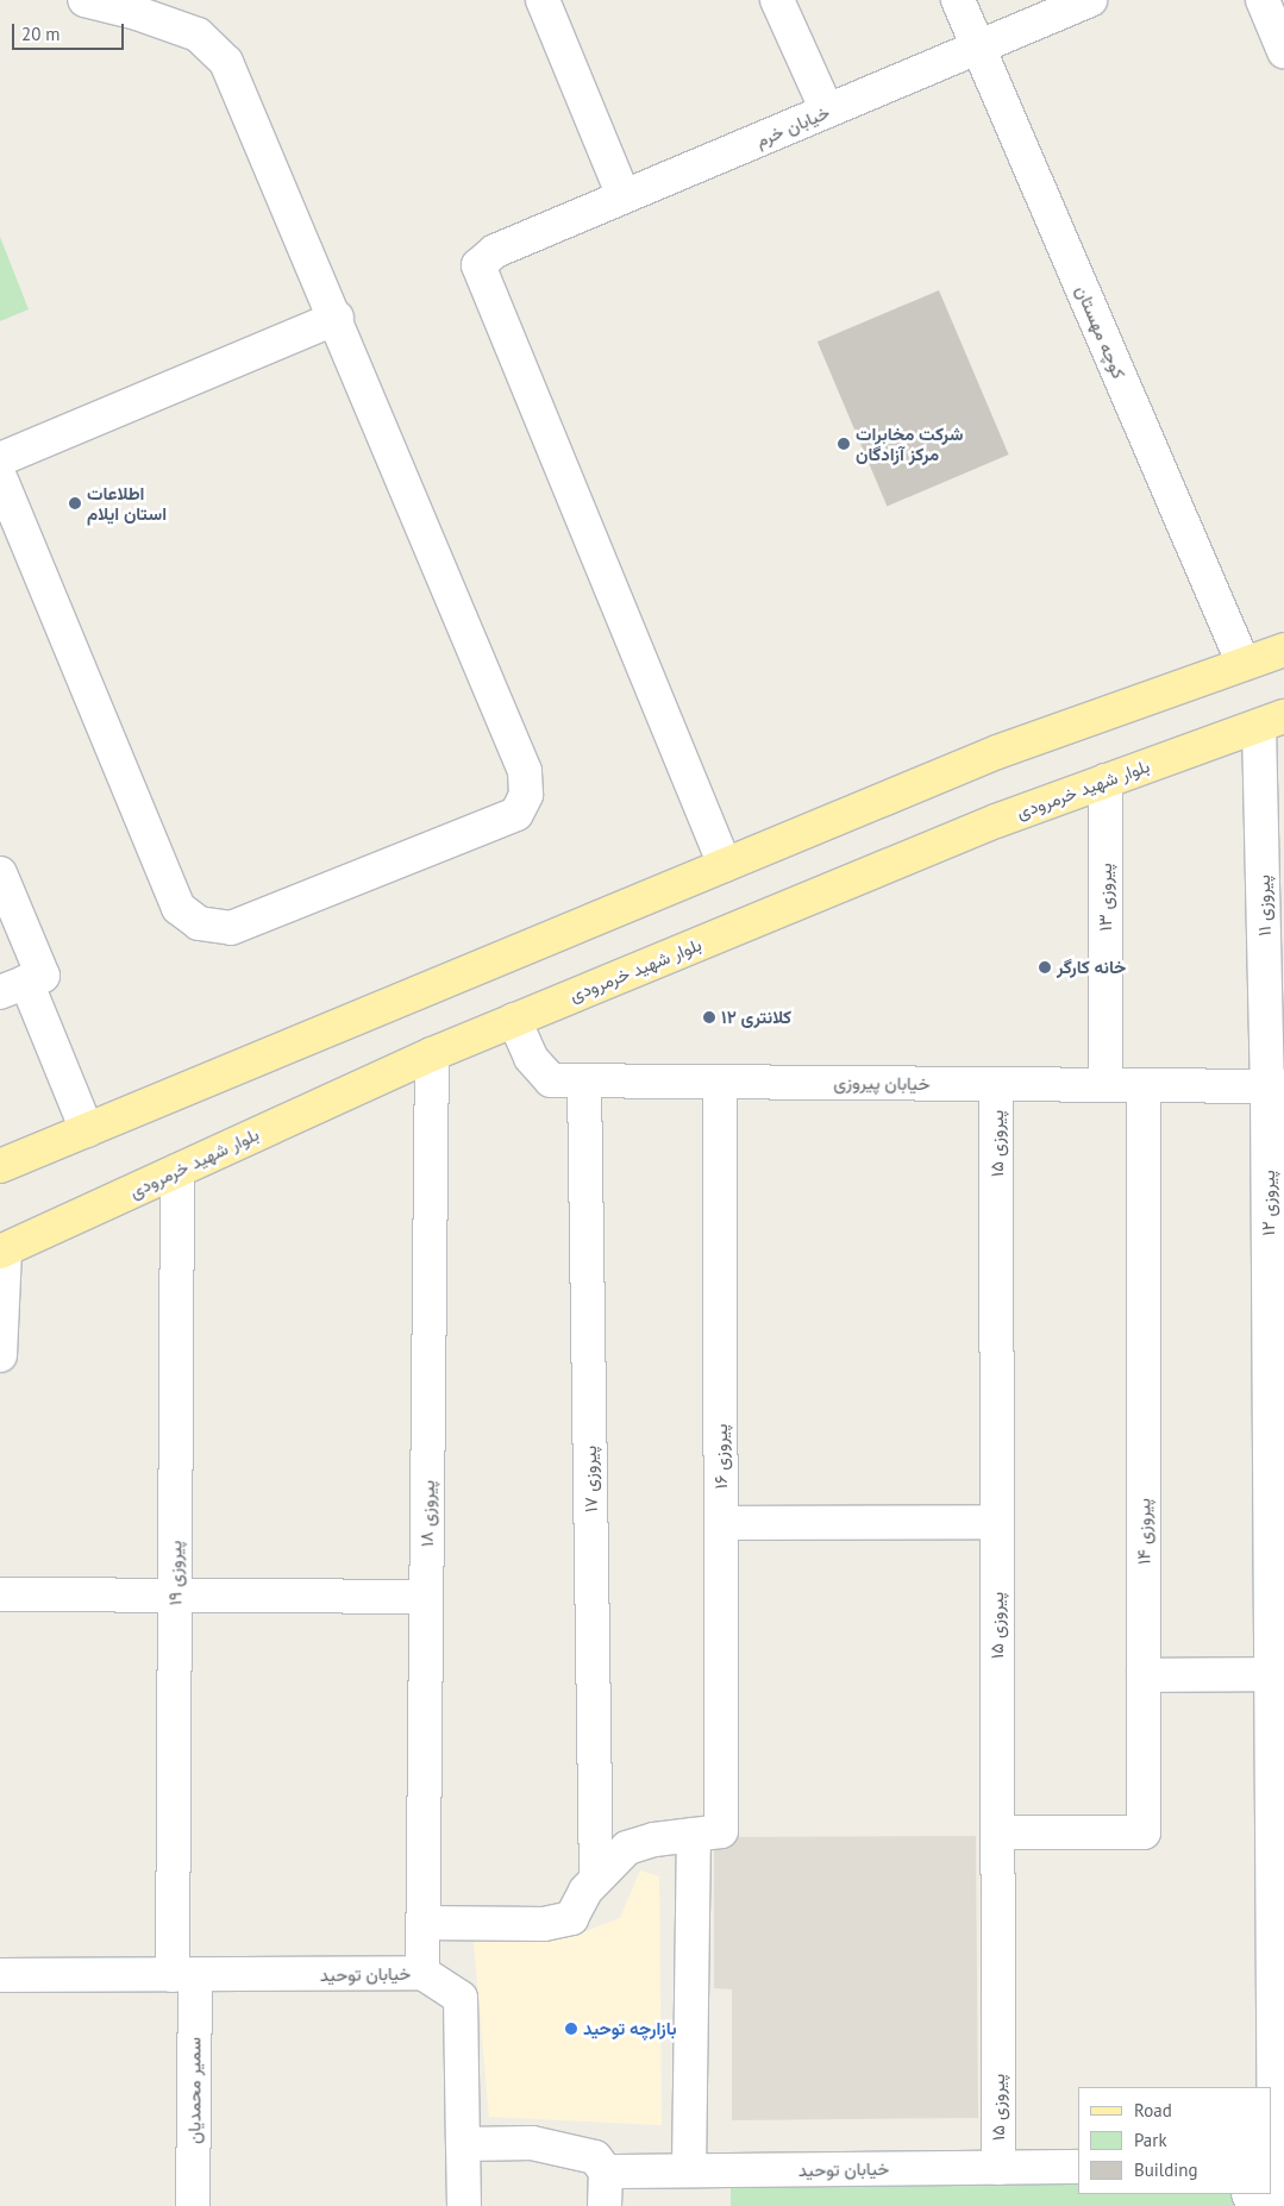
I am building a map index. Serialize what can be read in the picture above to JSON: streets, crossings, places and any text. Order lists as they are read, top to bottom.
{
  "streets": {
    "main road": ["بلوار شهید خرمرودی"],
    "street": [
      "خیابان خرم",
      "کوچه مهستان",
      "پیروزی ۱۳",
      "پیروزی ۱۱",
      "خیابان پیروزی",
      "پیروزی ۱۵",
      "پیروزی ۱۲",
      "پیروزی ۱۶",
      "پیروزی ۱۷",
      "پیروزی ۱۸",
      "پیروزی ۱۴",
      "پیروزی ۱۹",
      "خیابان توحید",
      "سمیر محمدیان"
    ]
  },
  "crossings": [
    ["خیابان خرم", "کوچه مهستان"],
    ["بلوار شهید خرمرودی", "پیروزی ۱۳"],
    ["بلوار شهید خرمرودی", "پیروزی ۱۱"],
    ["بلوار شهید خرمرودی", "خیابان پیروزی"],
    ["بلوار شهید خرمرودی", "پیروزی ۱۸"],
    ["بلوار شهید خرمرودی", "پیروزی ۱۹"],
    ["پیروزی ۱۳", "خیابان پیروزی"],
    ["پیروزی ۱۱", "خیابان پیروزی"],
    ["پیروزی ۱۱", "پیروزی ۱۲"],
    ["خیابان پیروزی", "پیروزی ۱۵"],
    ["خیابان پیروزی", "پیروزی ۱۲"],
    ["خیابان پیروزی", "پیروزی ۱۶"],
    ["خیابان پیروزی", "پیروزی ۱۷"],
    ["خیابان پیروزی", "پیروزی ۱۴"],
    ["پیروزی ۱۵", "پیروزی ۱۴"],
    ["پیروزی ۱۵", "خیابان توحید"],
    ["پیروزی ۱۶", "خیابان توحید"],
    ["پیروزی ۱۸", "خیابان توحید"],
    ["پیروزی ۱۹", "خیابان توحید"],
    ["پیروزی ۱۹", "سمیر محمدیان"],
    ["خیابان توحید", "سمیر محمدیان"]
  ],
  "places": [
    "شرکت مخابرات مرکز آزادگان",
    "اطلاعات استان ایلام",
    "خانه کارگر",
    "کلانتری ۱۲",
    "بازارچه توحید"
  ],
  "legend": ["Road", "Park", "Building"],
  "scale_bar": "20 m"
}
